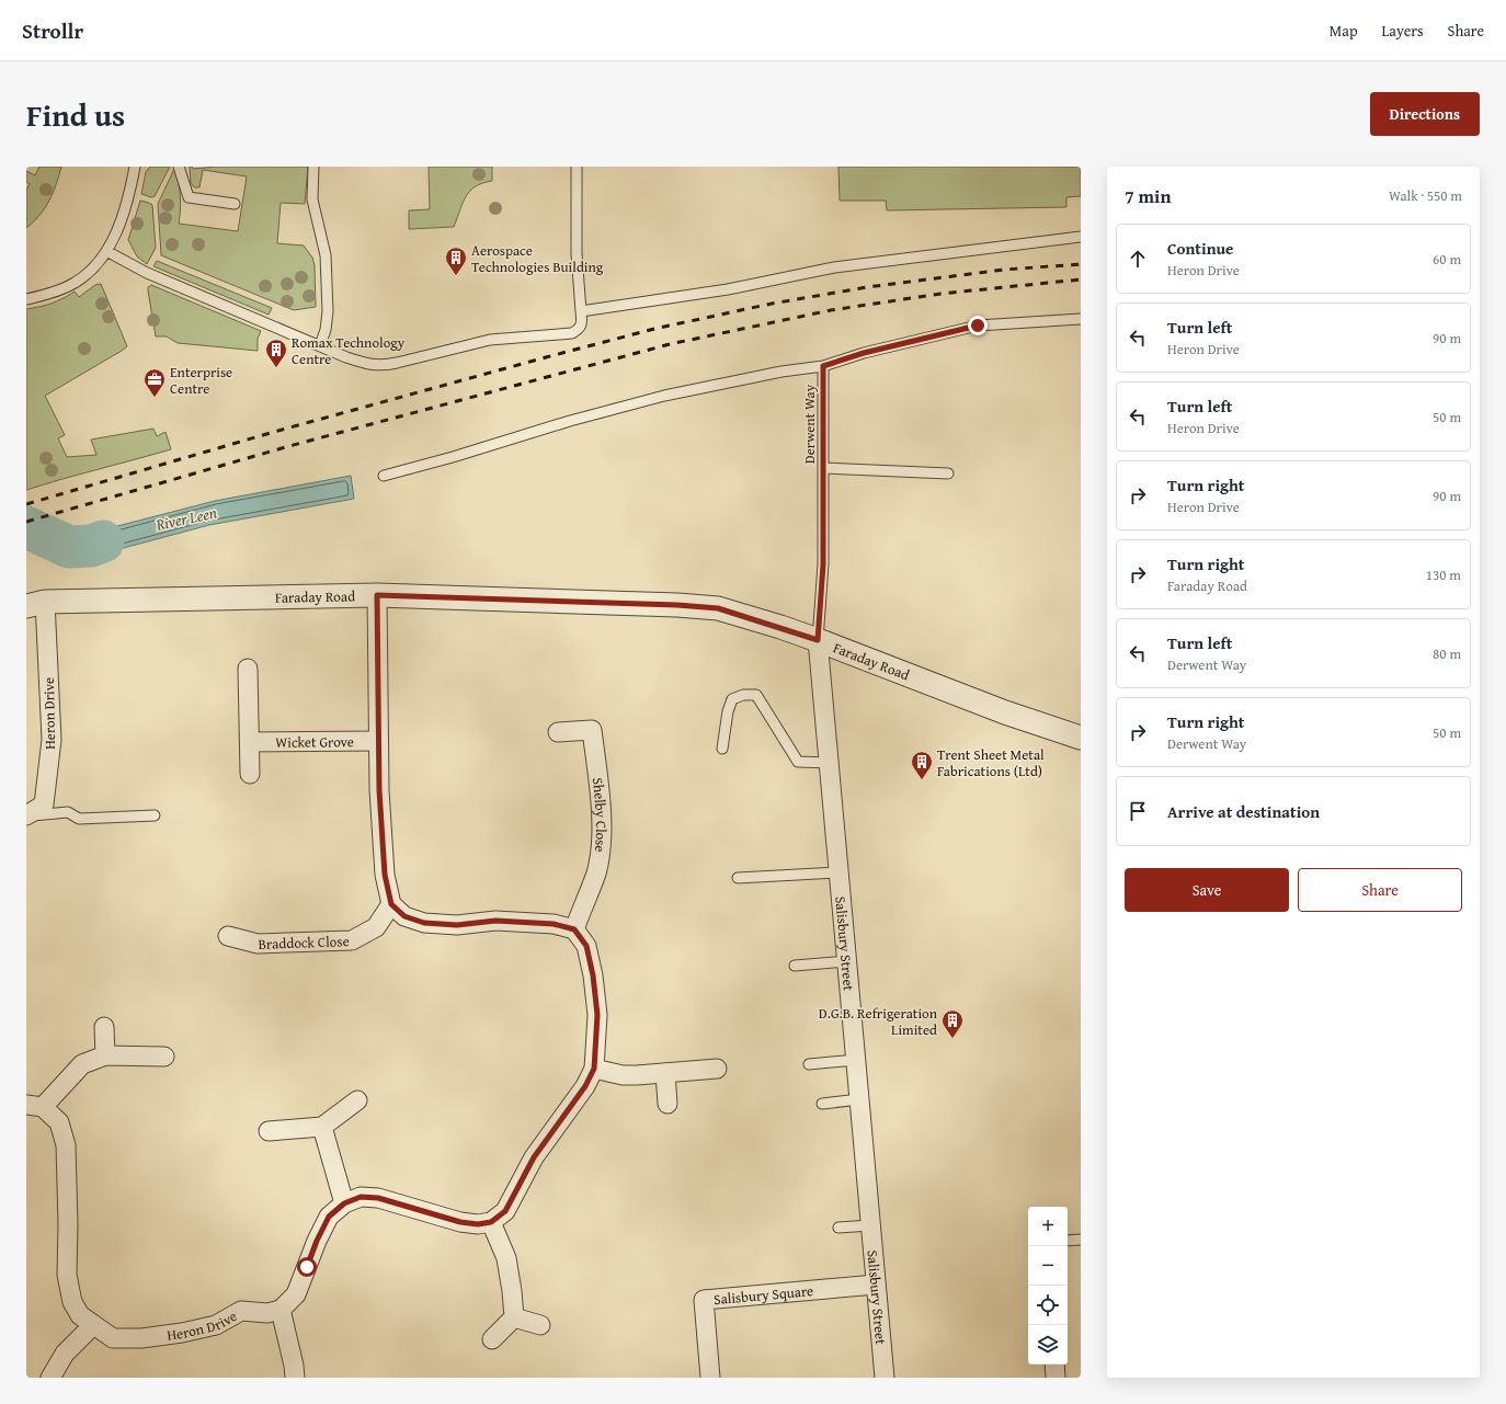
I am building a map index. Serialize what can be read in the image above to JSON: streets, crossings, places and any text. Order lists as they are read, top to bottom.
{
  "streets": {
    "street": [
      "Faraday Road",
      "Heron Drive",
      "Wicket Grove",
      "Shelby Close",
      "Braddock Close",
      "Salisbury Street",
      "Salisbury Square"
    ],
    "lane": ["Derwent Way"]
  },
  "crossings": [
    ["Derwent Way", "Faraday Road"],
    ["Derwent Way", "Salisbury Street"],
    ["Faraday Road", "Heron Drive"],
    ["Faraday Road", "Salisbury Street"],
    ["Salisbury Street", "Salisbury Square"]
  ],
  "water": ["River Leen"],
  "places": {
    "building": [
      "Aerospace Technologies Building",
      "Romax Technology Centre",
      "Trent Sheet Metal Fabrications (Ltd)",
      "D.G.B. Refrigeration Limited"
    ],
    "office": ["Enterprise Centre"]
  },
  "page": {
    "header": "Strollr",
    "nav": ["Map", "Layers", "Share"],
    "title": "Find us",
    "buttons": [
      "Directions",
      ["Save", "Share"]
    ],
    "heading": ["7 min", "Walk · 550 m"],
    "list": [
      ["Continue", "Heron Drive", "60 m"],
      ["Turn left", "Heron Drive", "90 m"],
      ["Turn left", "Heron Drive", "50 m"],
      ["Turn right", "Heron Drive", "90 m"],
      ["Turn right", "Faraday Road", "130 m"],
      ["Turn left", "Derwent Way", "80 m"],
      ["Turn right", "Derwent Way", "50 m"],
      "Arrive at destination"
    ],
    "map_buttons": ["+", "−"]
  }
}
